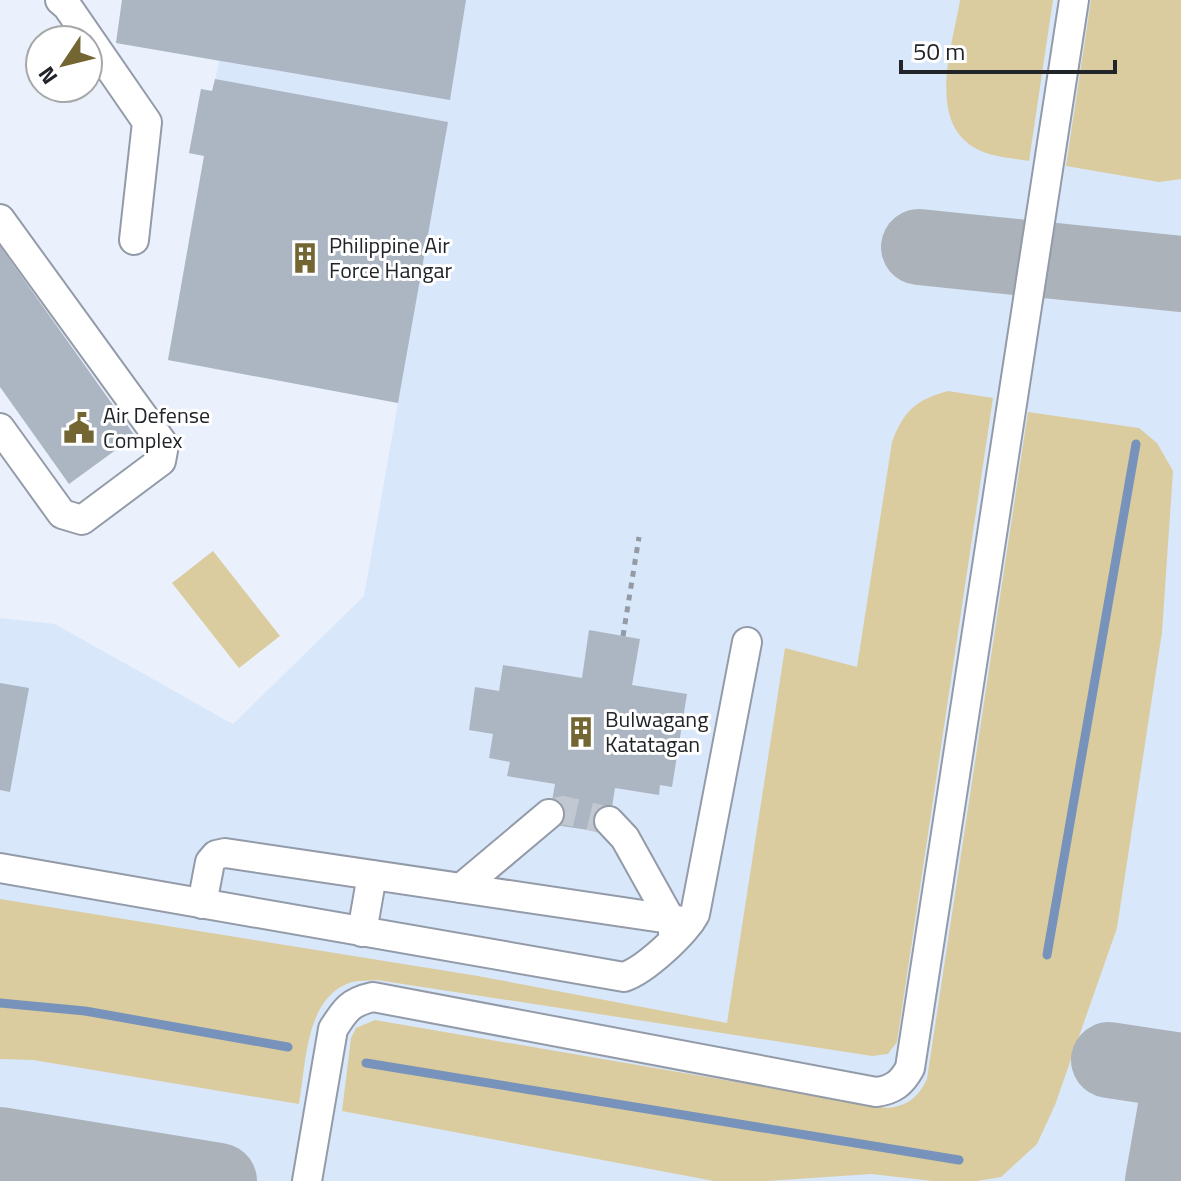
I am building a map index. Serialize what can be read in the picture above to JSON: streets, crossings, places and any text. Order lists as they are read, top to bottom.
{
  "places": {
    "building": ["Philippine Air Force Hangar", "Bulwagang Katatagan"],
    "public building": ["Air Defense Complex"]
  },
  "scale_bar": "50 m",
  "north": "bottom left"
}
